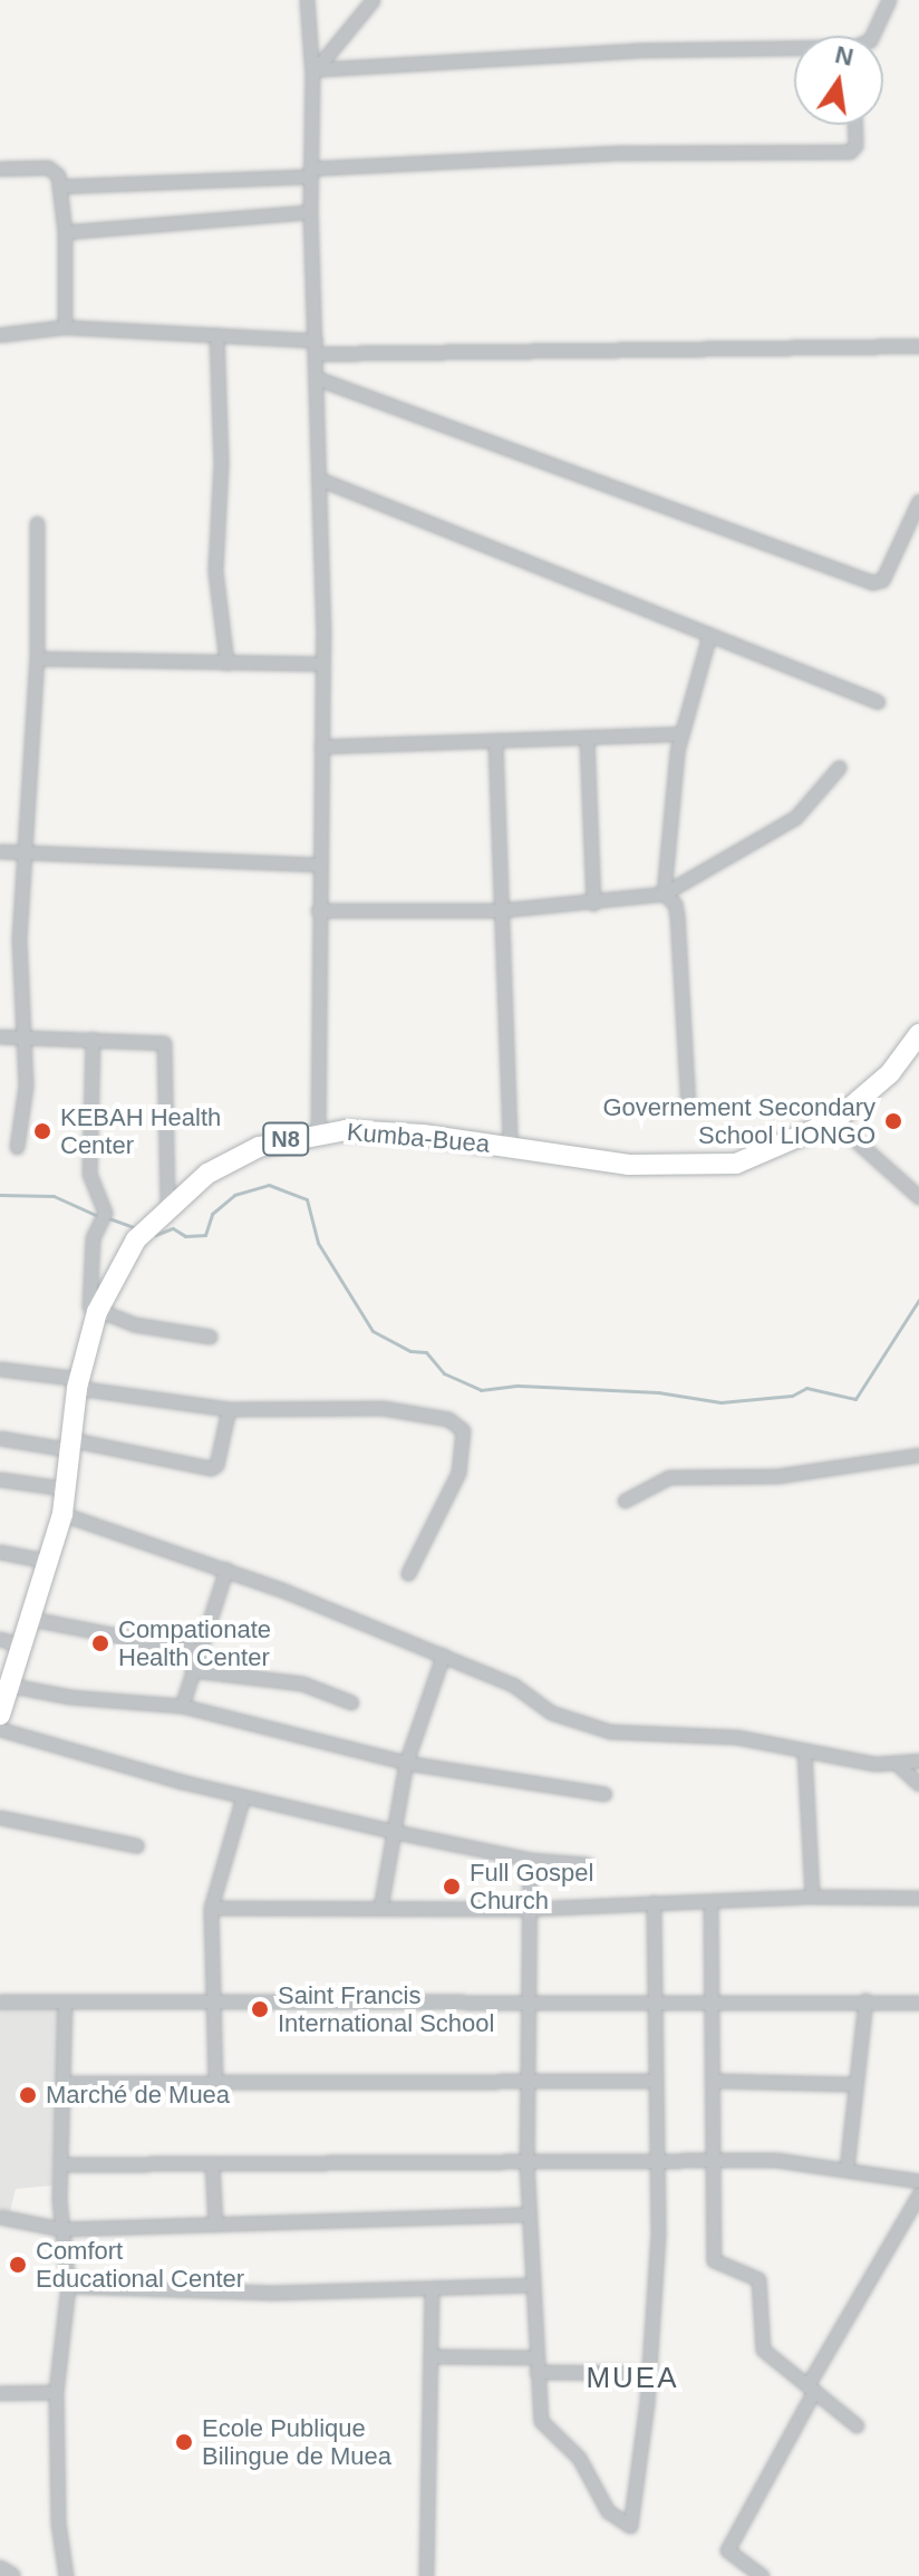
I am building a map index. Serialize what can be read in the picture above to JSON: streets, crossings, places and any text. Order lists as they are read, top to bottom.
{
  "streets": {
    "highway": ["Kumba-Buea", "N8"]
  },
  "districts": ["MUEA"],
  "places": [
    "Governement Secondary School LIONGO",
    "KEBAH Health Center",
    "Compationate Health Center",
    "Full Gospel Church",
    "Saint Francis International School",
    "Marché de Muea",
    "Comfort Educational Center",
    "Ecole Publique Bilingue de Muea"
  ],
  "north": "top"
}
